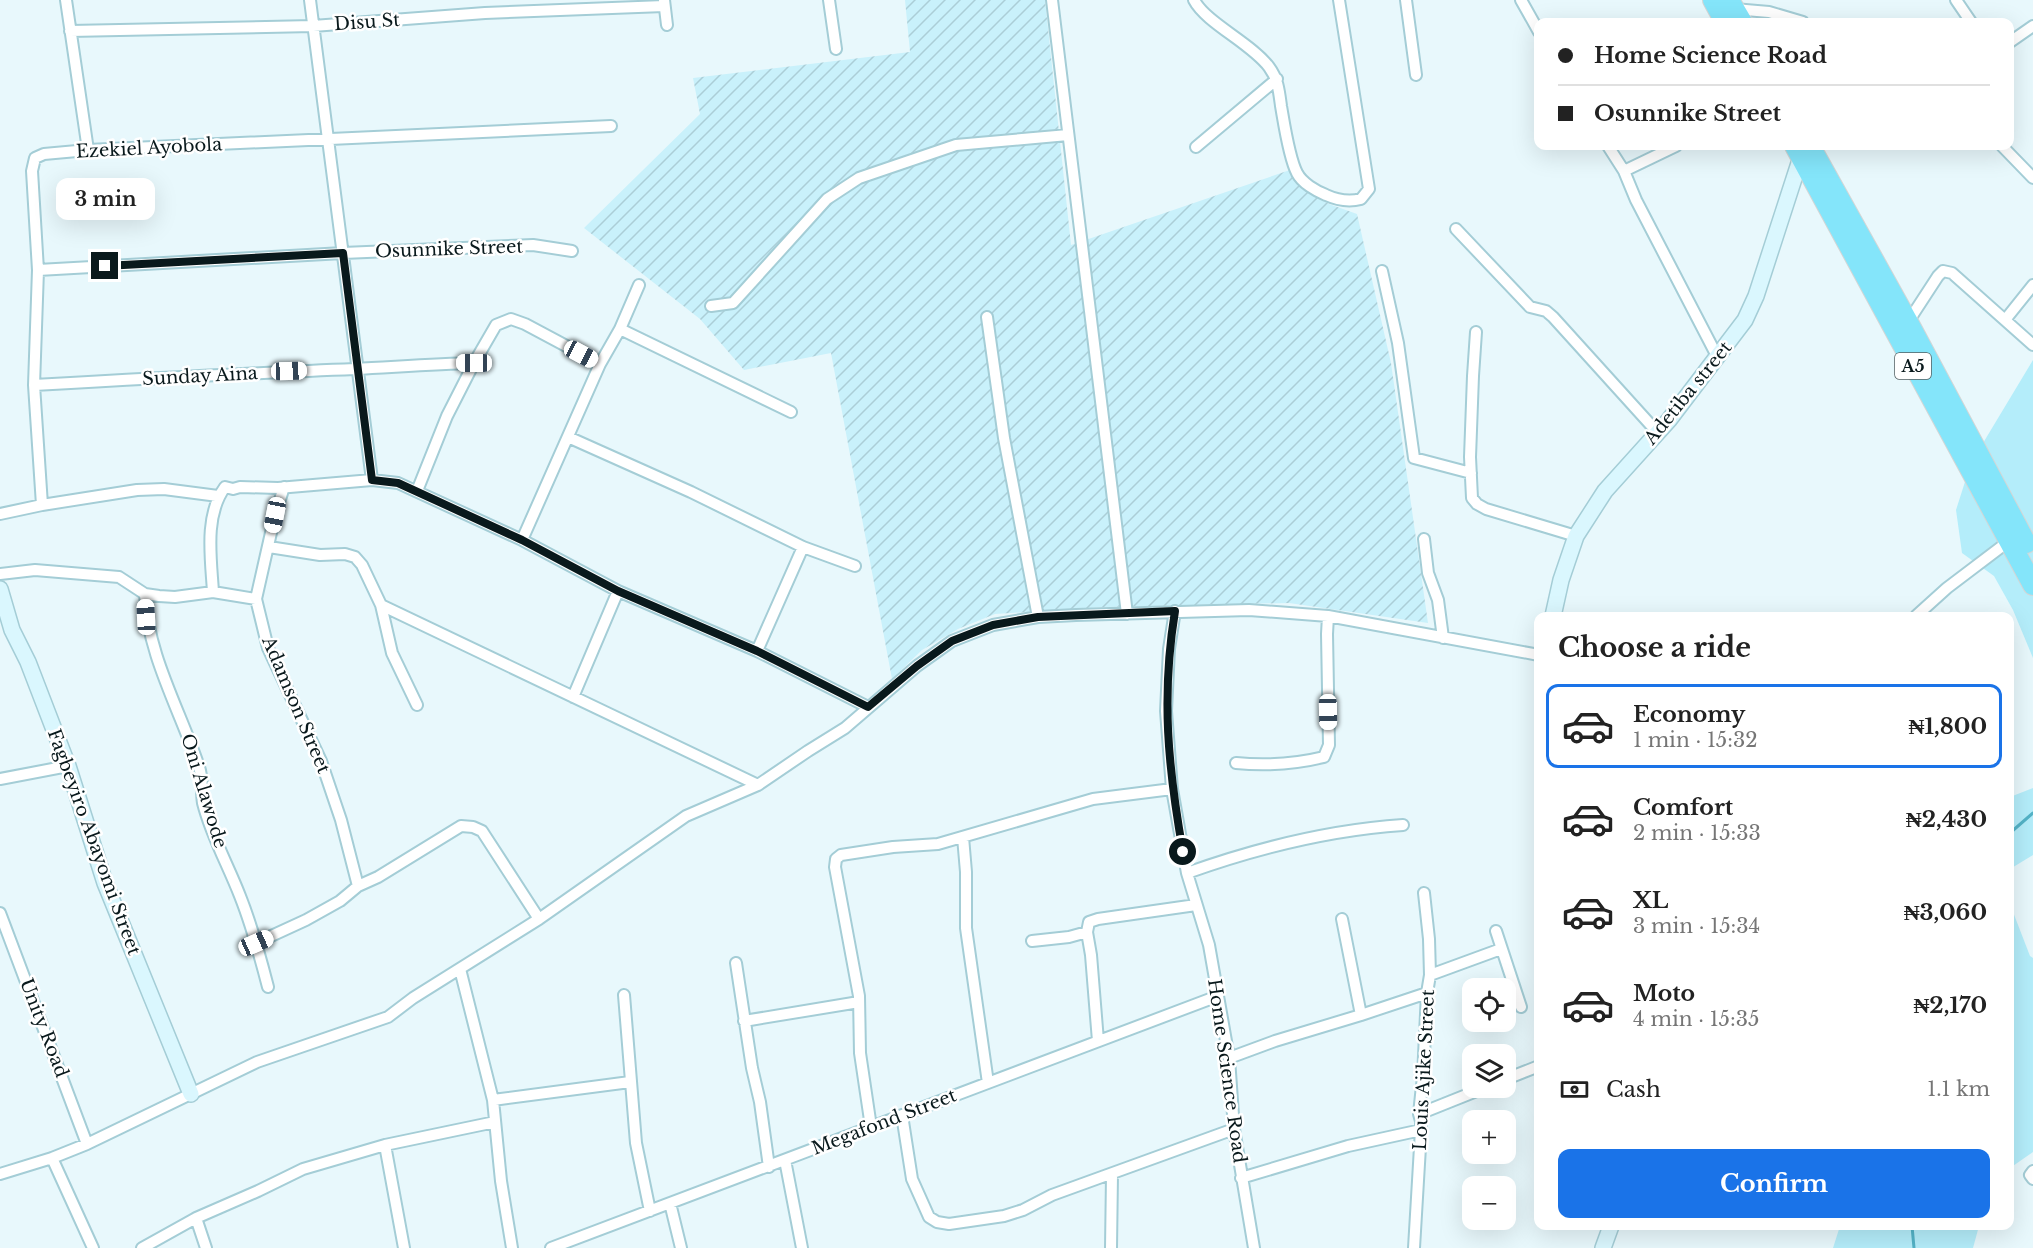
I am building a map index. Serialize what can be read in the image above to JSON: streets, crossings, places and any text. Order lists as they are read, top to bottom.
{
  "streets": {
    "highway": ["A5"],
    "street": [
      "Disu St",
      "Ezekiel Ayobola",
      "Osunnike Street",
      "Sunday Aina",
      "Adetiba street",
      "Adamson Street",
      "Oni Alawode",
      "Fagbeyiro Abayomi Street",
      "Unity Road",
      "Louis Ajike Street",
      "Home Science Road",
      "Megafond Street"
    ]
  },
  "crossings": [
    ["Ezekiel Ayobola", "Osunnike Street"],
    ["Ezekiel Ayobola", "Sunday Aina"],
    ["Home Science Road", "Megafond Street"]
  ],
  "page": {
    "banner": ["Home Science Road", "Osunnike Street"],
    "bubble": "3 min",
    "heading": "Choose a ride",
    "list": [
      {
        "name": "Economy",
        "note": "1 min · 15:32",
        "value": "₦1,800"
      },
      {
        "name": "Comfort",
        "note": "2 min · 15:33",
        "value": "₦2,430"
      },
      {
        "name": "XL",
        "note": "3 min · 15:34",
        "value": "₦3,060"
      },
      {
        "name": "Moto",
        "note": "4 min · 15:35",
        "value": "₦2,170"
      }
    ],
    "map_buttons": ["+", "−"],
    "pay": ["Cash", "1.1 km"],
    "buttons": "Confirm"
  }
}
